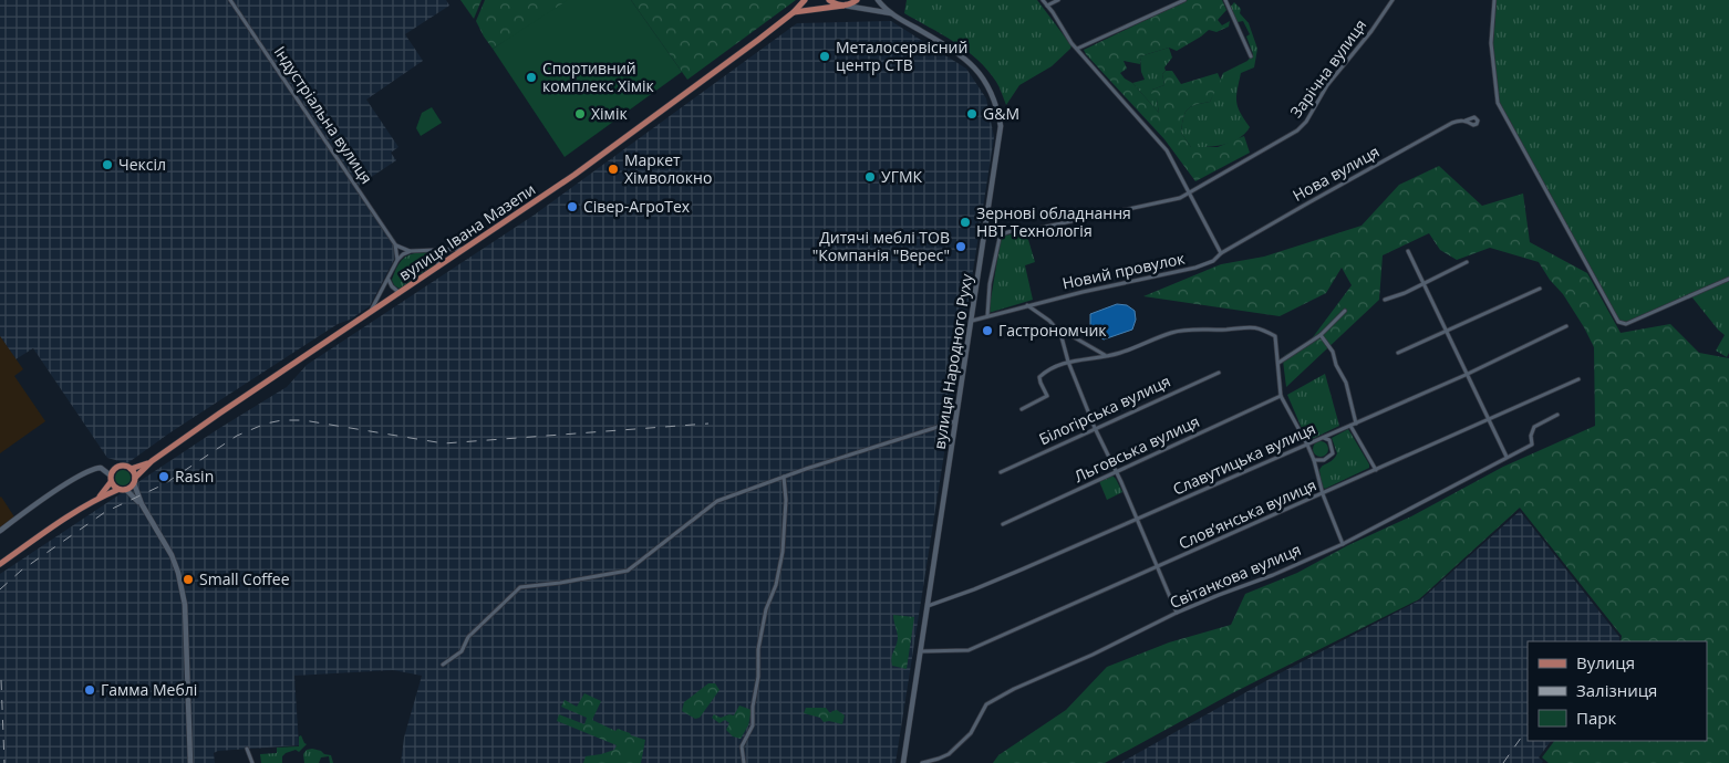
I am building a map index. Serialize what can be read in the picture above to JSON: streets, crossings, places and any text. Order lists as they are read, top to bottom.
{
  "streets": {
    "main road": ["вулиця Івана Мазепи", "вулиця Народного Руху"],
    "street": [
      "Зарічна вулиця",
      "Індустріальна вулиця",
      "Нова вулиця",
      "Новий провулок",
      "Білогірська вулиця",
      "Льговська вулиця",
      "Славутицька вулиця",
      "Словʼянська вулиця",
      "Світанкова вулиця"
    ]
  },
  "crossings": [
    ["Нова вулиця", "Новий провулок"],
    ["вулиця Івана Мазепи", "вулиця Народного Руху"],
    ["Новий провулок", "вулиця Народного Руху"],
    ["вулиця Народного Руху", "Славутицька вулиця"],
    ["вулиця Народного Руху", "Словʼянська вулиця"]
  ],
  "places": [
    "Металосервісний центр СТВ",
    "Спортивний комплекс Хімік",
    "Хімік",
    "G&M",
    "Чексіл",
    "Маркет Хімволокно",
    "УГМК",
    "Сівер-АгроТех",
    "Зернові обладнання НВТ Технологія",
    "Дитячі меблі ТОВ \"Компанія \"Верес\"",
    "Гастрономчик",
    "Rasin",
    "Small Coffee",
    "Гамма Меблі"
  ],
  "legend": ["Вулиця", "Залізниця", "Парк"]
}
